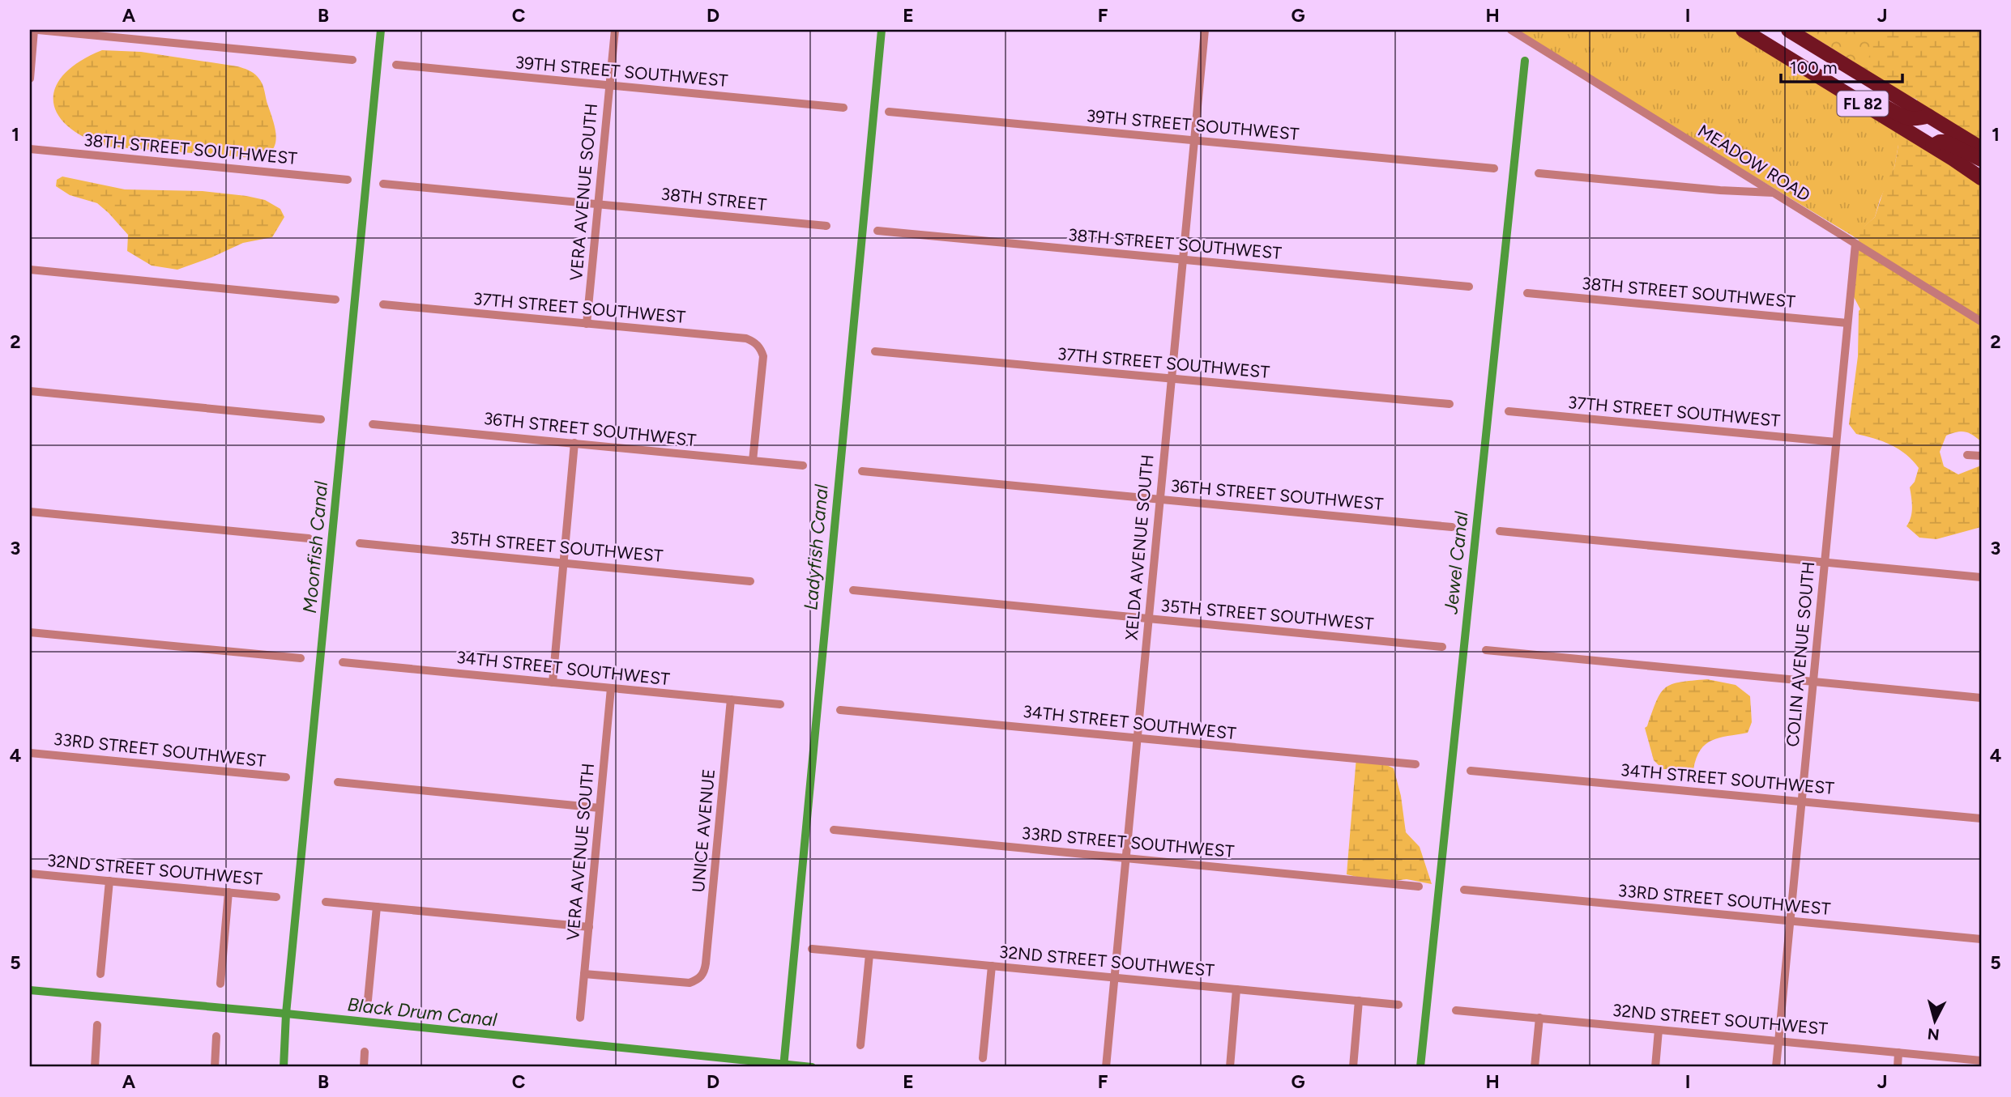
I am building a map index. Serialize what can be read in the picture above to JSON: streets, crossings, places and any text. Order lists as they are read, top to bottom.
{
  "streets": {
    "highway": ["FL 82"],
    "street": [
      "39TH STREET SOUTHWEST",
      "38TH STREET SOUTHWEST",
      "MEADOW ROAD",
      "VERA AVENUE SOUTH",
      "38TH STREET",
      "37TH STREET SOUTHWEST",
      "36TH STREET SOUTHWEST",
      "35TH STREET SOUTHWEST",
      "XELDA AVENUE SOUTH",
      "COLIN AVENUE SOUTH",
      "34TH STREET SOUTHWEST",
      "33RD STREET SOUTHWEST",
      "UNICE AVENUE",
      "32ND STREET SOUTHWEST"
    ]
  },
  "crossings": [
    ["39TH STREET SOUTHWEST", "VERA AVENUE SOUTH"],
    ["39TH STREET SOUTHWEST", "XELDA AVENUE SOUTH"],
    ["38TH STREET SOUTHWEST", "XELDA AVENUE SOUTH"],
    ["38TH STREET SOUTHWEST", "COLIN AVENUE SOUTH"],
    ["MEADOW ROAD", "COLIN AVENUE SOUTH"],
    ["VERA AVENUE SOUTH", "38TH STREET"],
    ["VERA AVENUE SOUTH", "37TH STREET SOUTHWEST"],
    ["VERA AVENUE SOUTH", "34TH STREET SOUTHWEST"],
    ["VERA AVENUE SOUTH", "UNICE AVENUE"],
    ["37TH STREET SOUTHWEST", "36TH STREET SOUTHWEST"],
    ["37TH STREET SOUTHWEST", "XELDA AVENUE SOUTH"],
    ["37TH STREET SOUTHWEST", "COLIN AVENUE SOUTH"],
    ["36TH STREET SOUTHWEST", "XELDA AVENUE SOUTH"],
    ["35TH STREET SOUTHWEST", "XELDA AVENUE SOUTH"],
    ["XELDA AVENUE SOUTH", "34TH STREET SOUTHWEST"],
    ["XELDA AVENUE SOUTH", "33RD STREET SOUTHWEST"],
    ["XELDA AVENUE SOUTH", "32ND STREET SOUTHWEST"],
    ["COLIN AVENUE SOUTH", "34TH STREET SOUTHWEST"],
    ["COLIN AVENUE SOUTH", "33RD STREET SOUTHWEST"],
    ["COLIN AVENUE SOUTH", "32ND STREET SOUTHWEST"],
    ["34TH STREET SOUTHWEST", "UNICE AVENUE"]
  ],
  "water": [
    "Moonfish Canal",
    "Ladyfish Canal",
    "Jewel Canal",
    "Black Drum Canal"
  ],
  "scale_bar": "100 m",
  "north": "bottom",
  "grid": {
    "columns": [
      "A",
      "B",
      "C",
      "D",
      "E",
      "F",
      "G",
      "H",
      "I",
      "J"
    ],
    "rows": [
      "1",
      "2",
      "3",
      "4",
      "5"
    ]
  }
}
